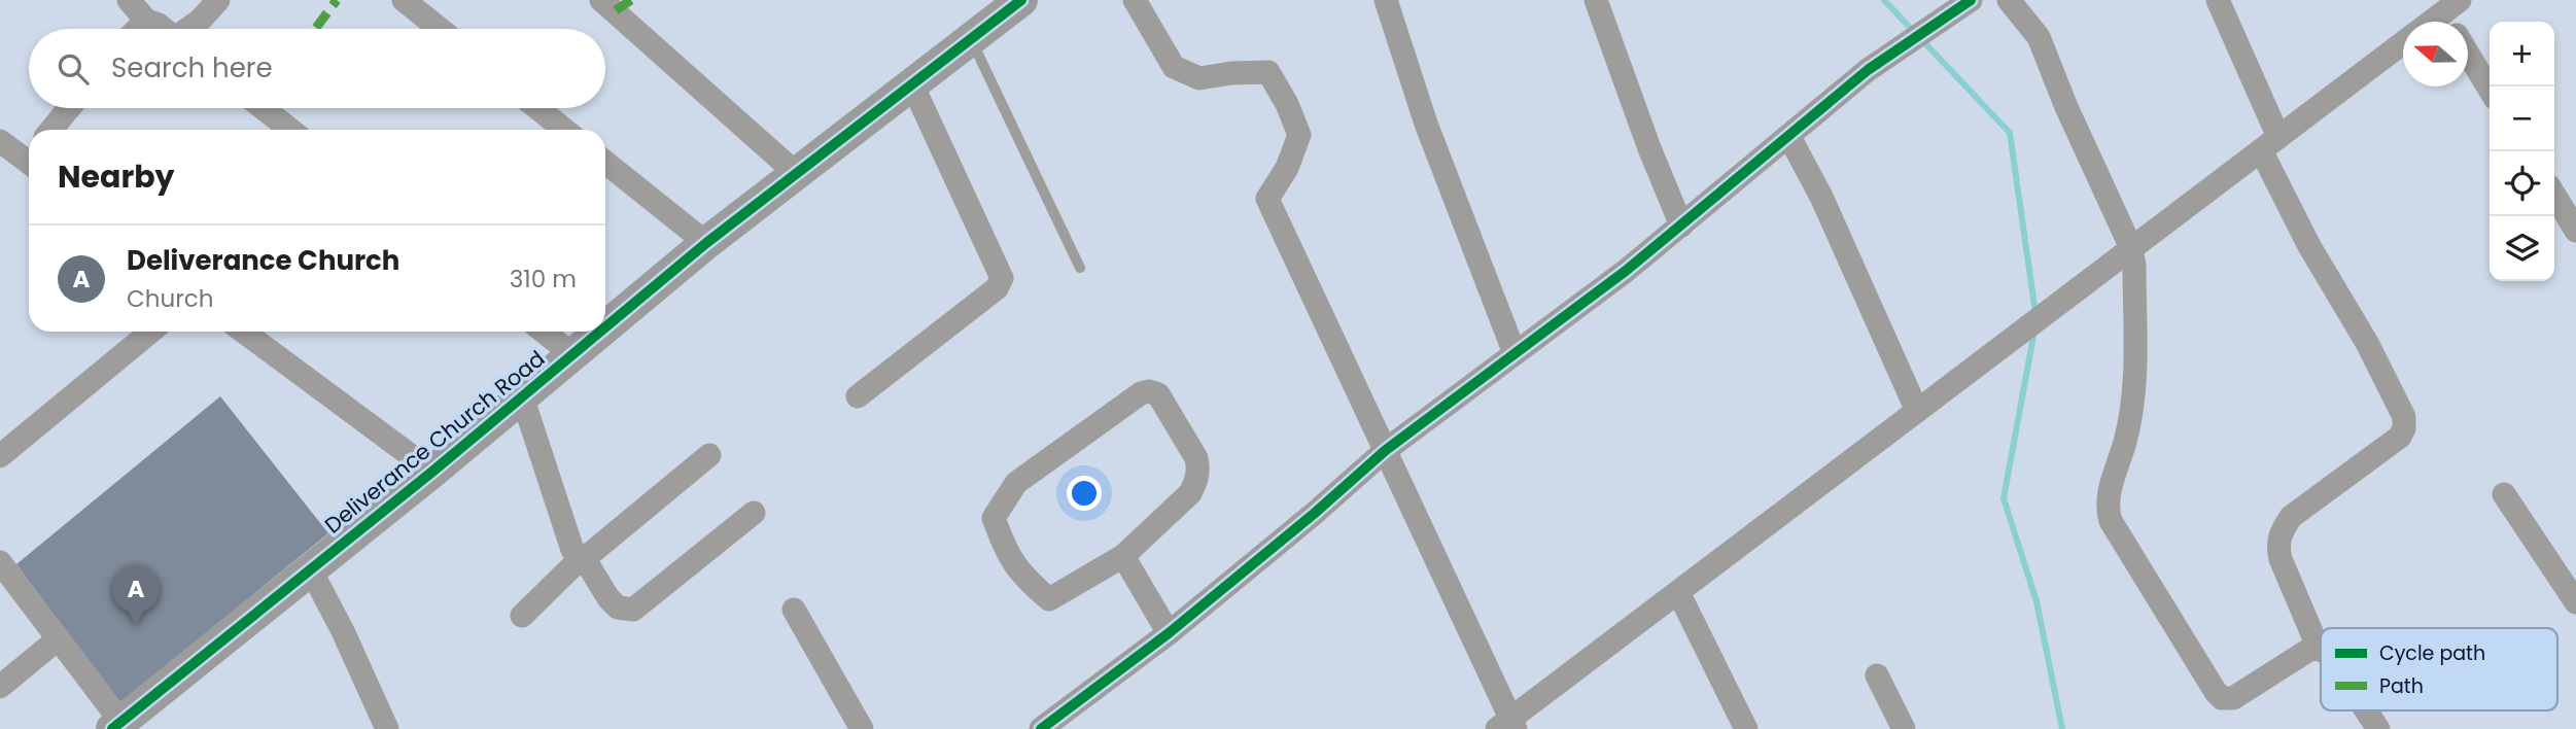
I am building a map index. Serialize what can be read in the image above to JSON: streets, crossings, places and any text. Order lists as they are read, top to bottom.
{
  "streets": {
    "street": ["Deliverance Church Road"]
  },
  "legend": ["Cycle path", "Path"],
  "north": "left",
  "page": {
    "map_buttons": ["+", "−"],
    "search": "Search here",
    "heading": "Nearby",
    "list": [
      {
        "mark": "A",
        "name": "Deliverance Church",
        "note": "Church",
        "value": "310 m"
      }
    ],
    "pins": "A"
  }
}
